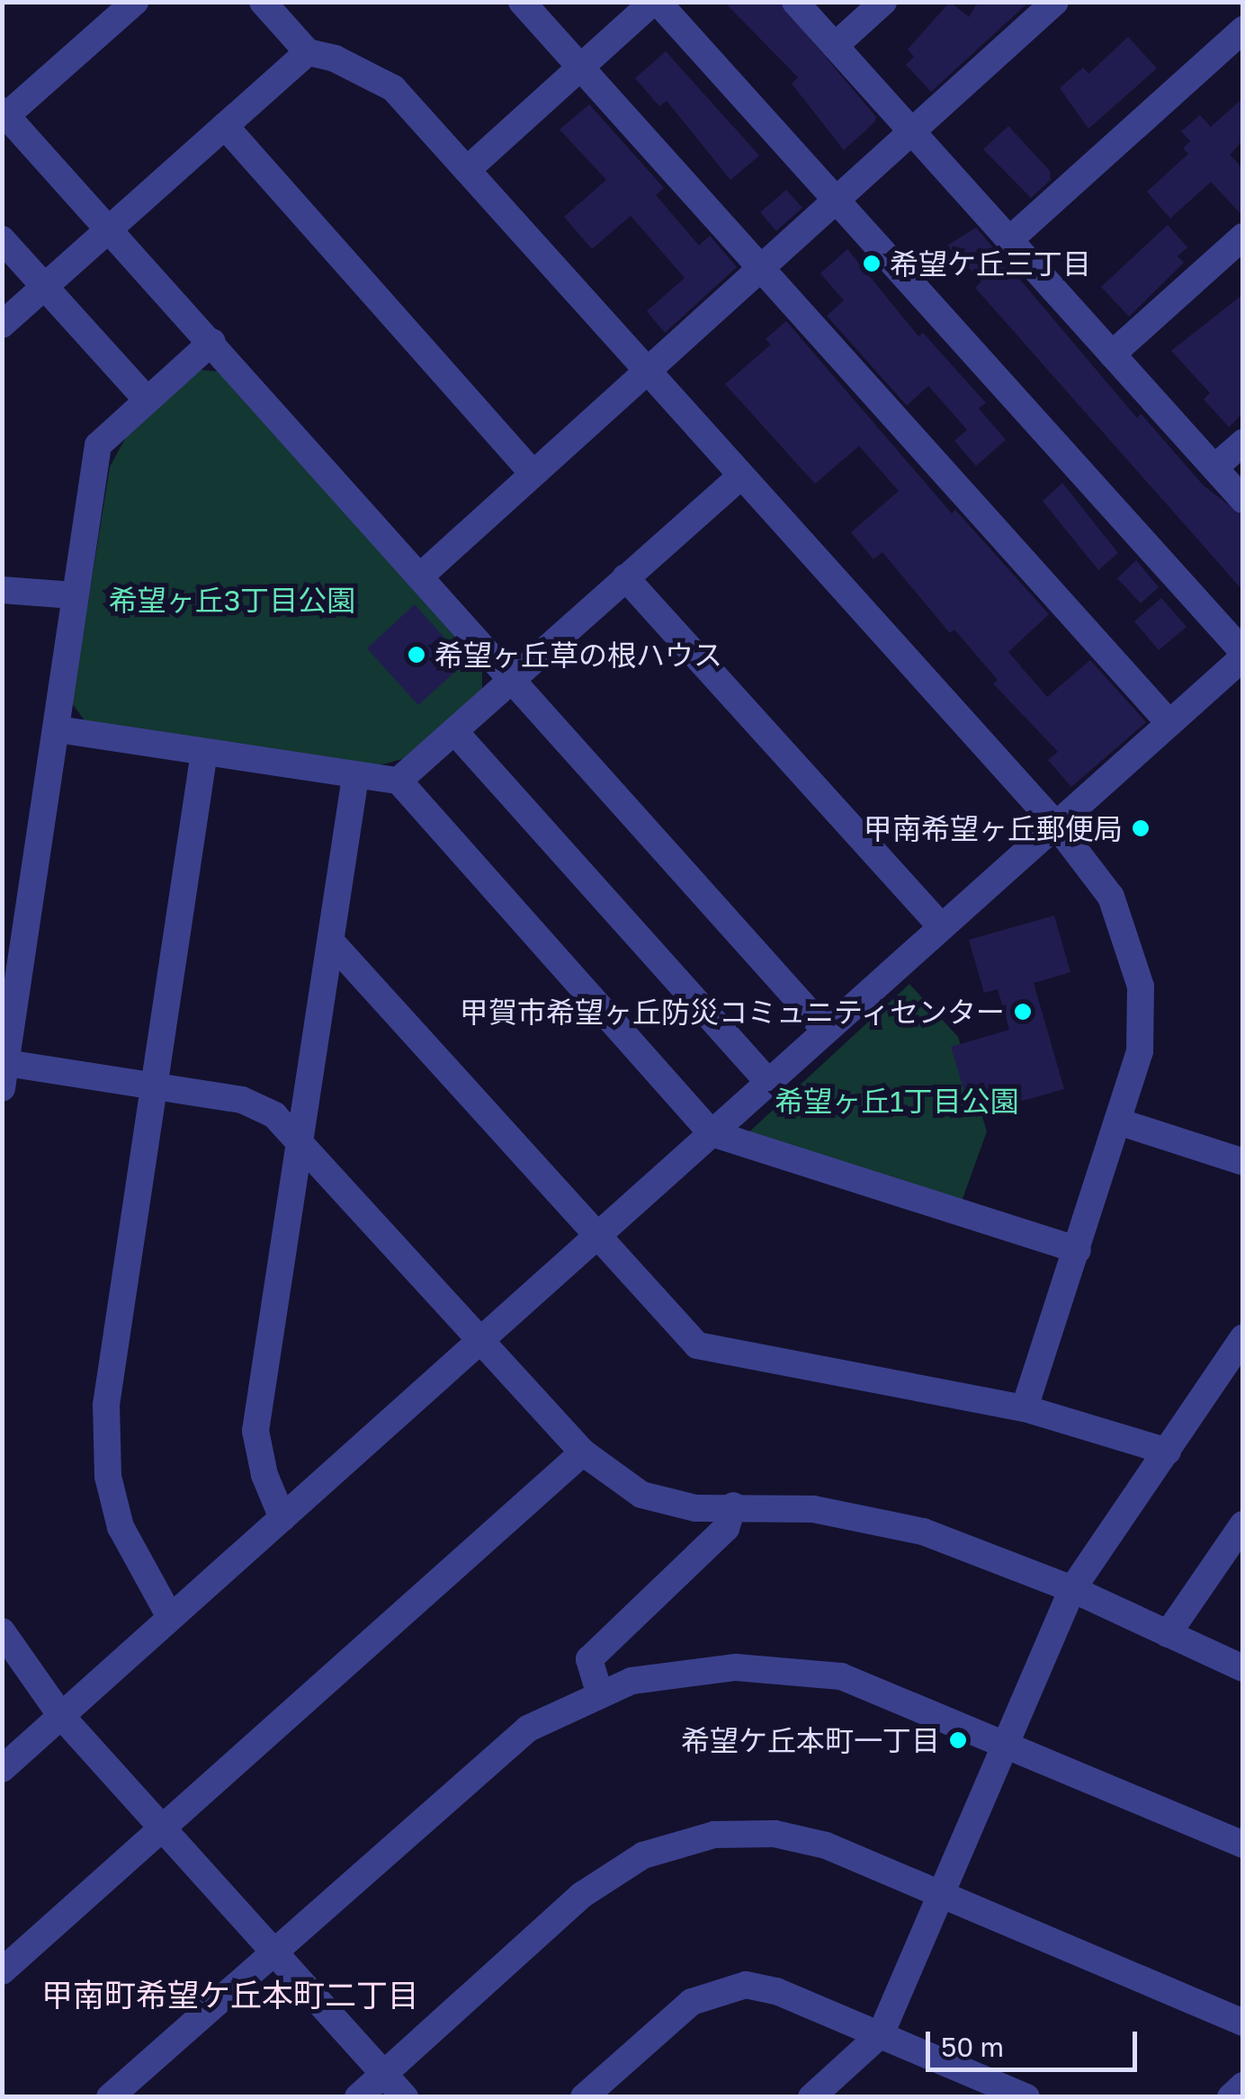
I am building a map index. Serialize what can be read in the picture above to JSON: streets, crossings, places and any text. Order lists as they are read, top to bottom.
{
  "districts": ["甲南町希望ケ丘本町二丁目"],
  "parks": ["希望ヶ丘3丁目公園", "希望ヶ丘1丁目公園"],
  "places": [
    "希望ケ丘三丁目",
    "希望ヶ丘草の根ハウス",
    "甲南希望ヶ丘郵便局",
    "甲賀市希望ヶ丘防災コミュニティセンター",
    "希望ケ丘本町一丁目"
  ],
  "scale_bar": "50 m"
}
